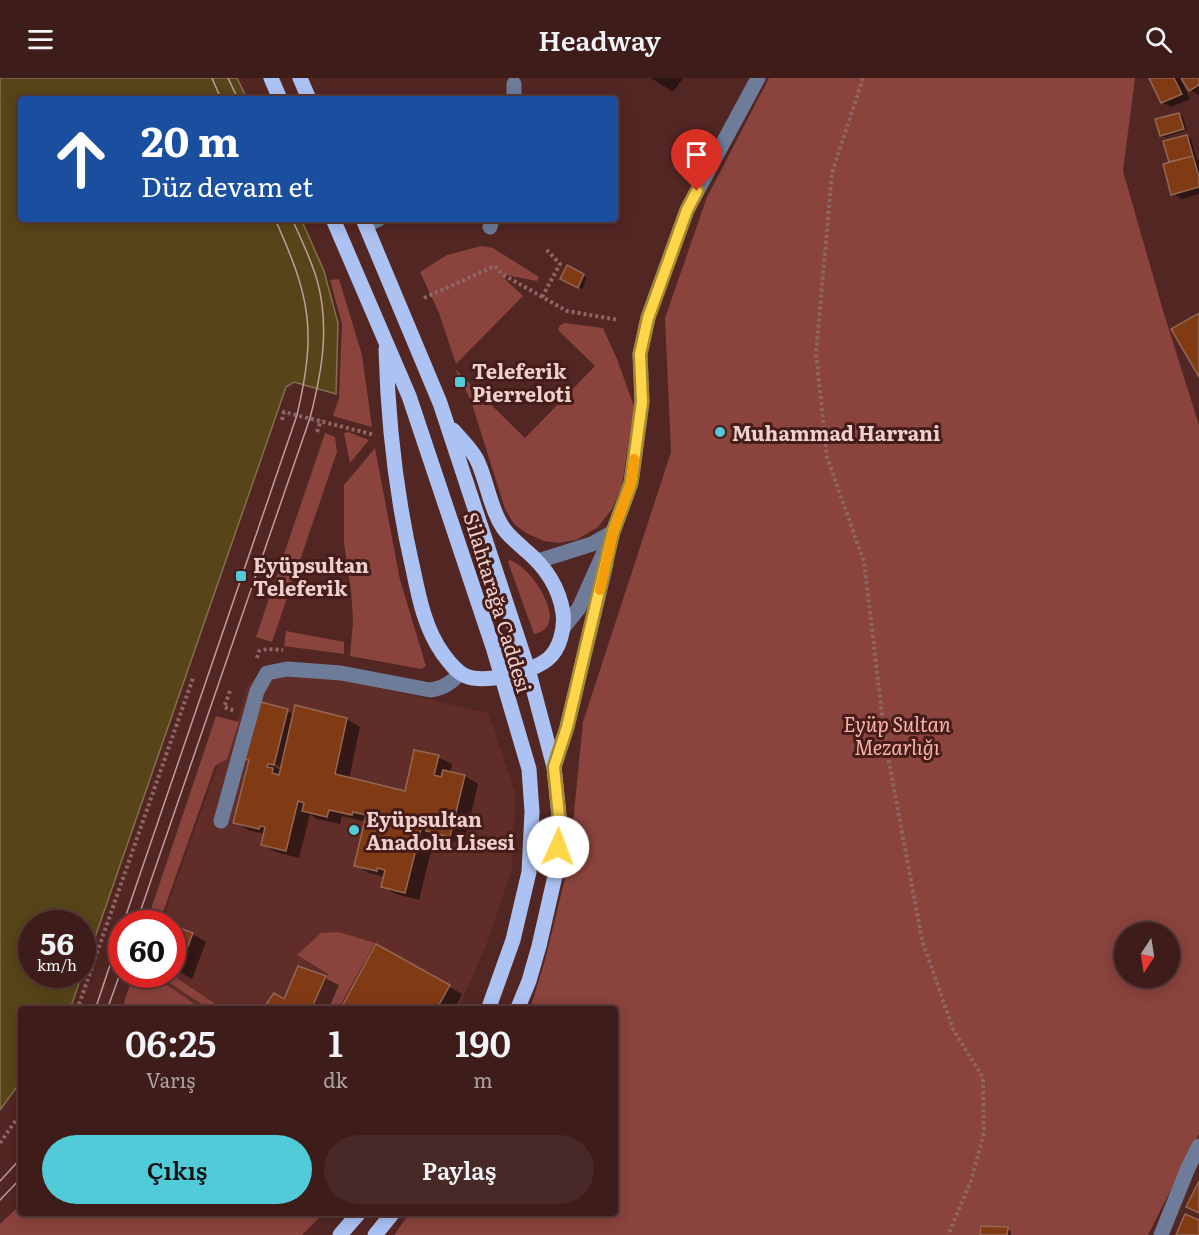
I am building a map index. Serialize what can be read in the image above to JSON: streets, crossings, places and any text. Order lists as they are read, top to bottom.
{
  "streets": {
    "main road": ["Silahtarağa Caddesi"]
  },
  "parks": ["Eyüp Sultan Mezarlığı"],
  "places": {
    "transit": ["Teleferik Pierreloti", "Eyüpsultan Teleferik"],
    "other": ["Muhammad Harrani", "Eyüpsultan Anadolu Lisesi"]
  },
  "north": "bottom",
  "page": {
    "header": "Headway",
    "turn": ["20 m", "Düz devam et"],
    "speed": "56 km/h",
    "limit": "60",
    "eta": [
      "06:25",
      "Varış",
      "1",
      "dk",
      "190",
      "m"
    ],
    "buttons": ["Çıkış", "Paylaş"]
  }
}
